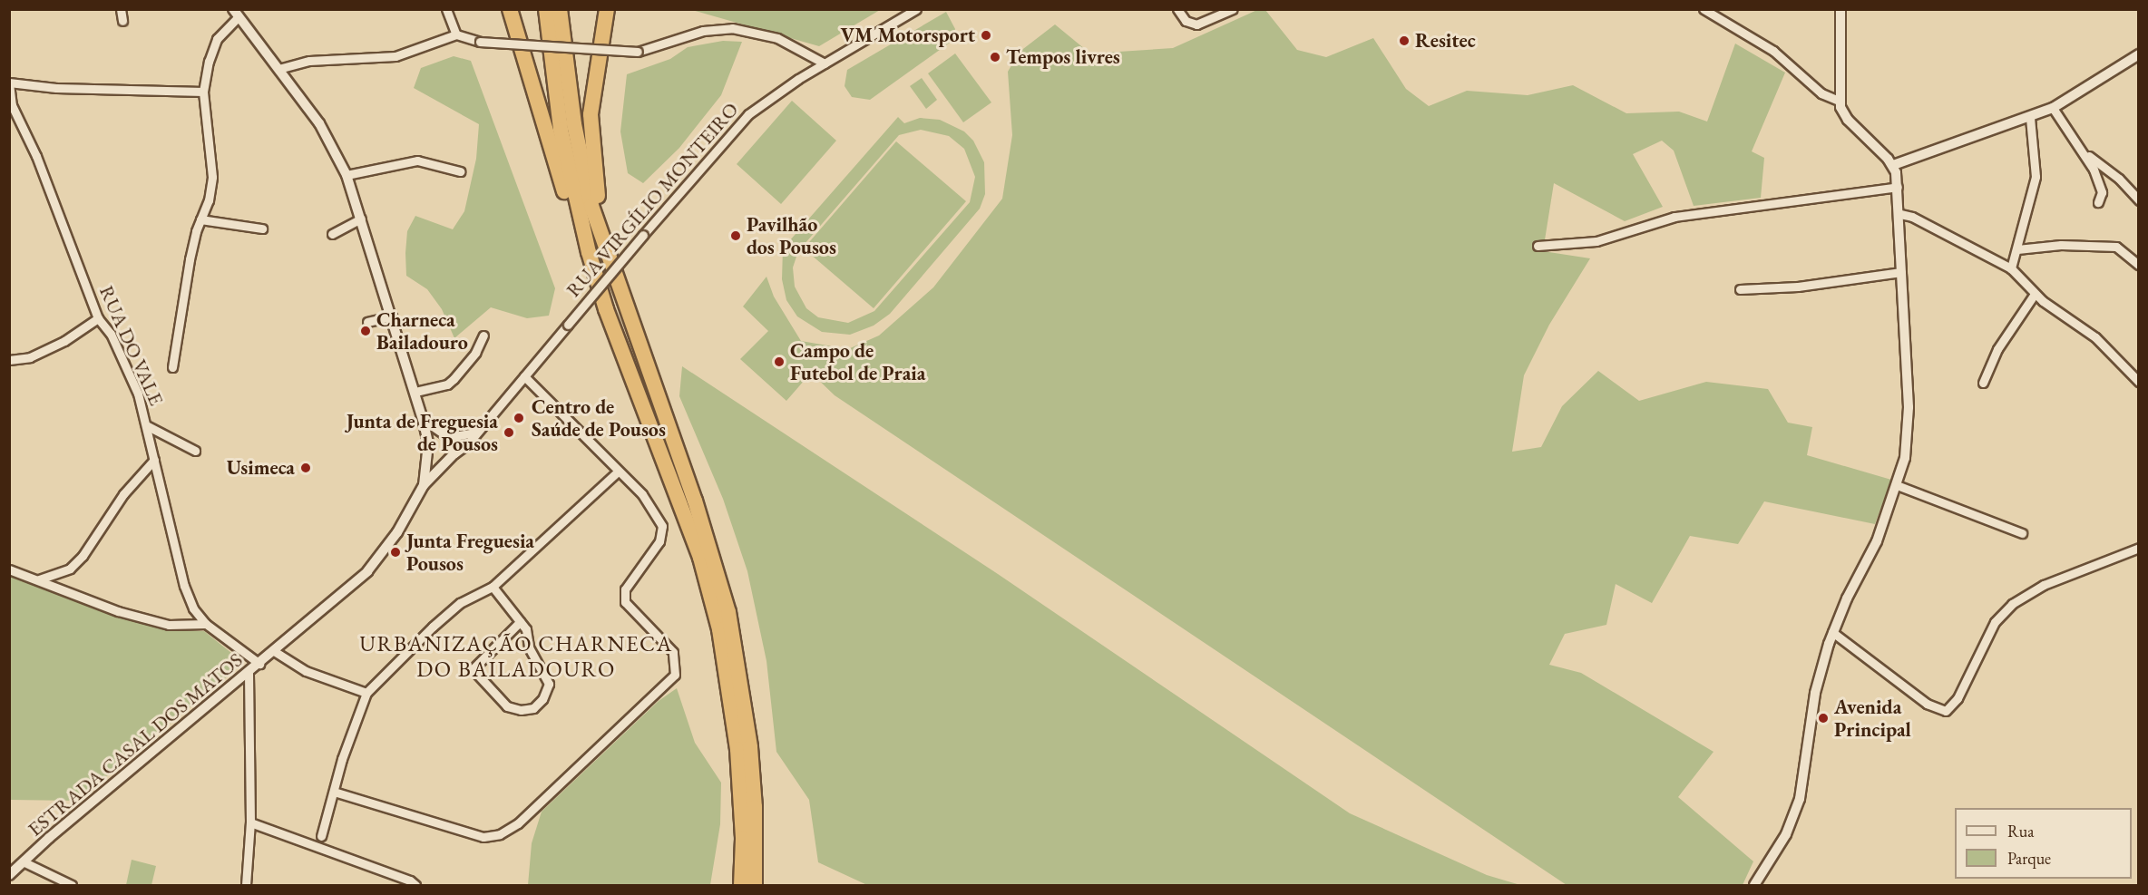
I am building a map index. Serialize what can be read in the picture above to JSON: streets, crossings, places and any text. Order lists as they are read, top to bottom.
{
  "streets": {
    "street": ["RUA VIRGÍLIO MONTEIRO", "RUA DO VALE", "ESTRADA CASAL DOS MATOS"]
  },
  "crossings": [
    ["RUA DO VALE", "ESTRADA CASAL DOS MATOS"]
  ],
  "districts": ["URBANIZAÇÃO CHARNECA DO BAILADOURO"],
  "places": [
    "VM Motorsport",
    "Resitec",
    "Tempos livres",
    "Pavilhão dos Pousos",
    "Charneca Bailadouro",
    "Campo de Futebol de Praia",
    "Centro de Saúde de Pousos",
    "Junta de Freguesia de Pousos",
    "Usimeca",
    "Junta Freguesia Pousos",
    "Avenida Principal"
  ],
  "legend": ["Rua", "Parque"]
}
